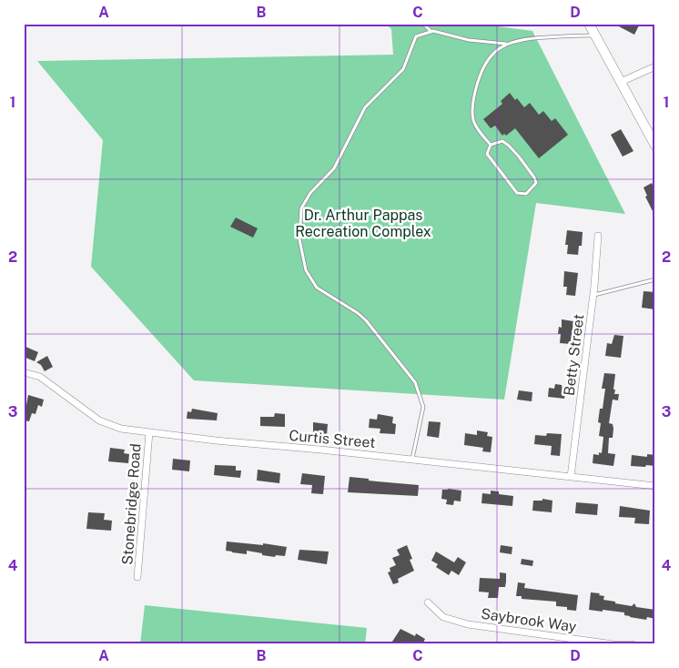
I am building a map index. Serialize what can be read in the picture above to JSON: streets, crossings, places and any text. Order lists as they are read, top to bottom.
{
  "streets": {
    "street": [
      "Betty Street",
      "Curtis Street",
      "Stonebridge Road",
      "Saybrook Way"
    ]
  },
  "crossings": [
    ["Betty Street", "Curtis Street"],
    ["Curtis Street", "Stonebridge Road"]
  ],
  "parks": ["Dr. Arthur Pappas Recreation Complex"],
  "grid": {
    "columns": [
      "A",
      "B",
      "C",
      "D"
    ],
    "rows": [
      "1",
      "2",
      "3",
      "4"
    ]
  }
}
